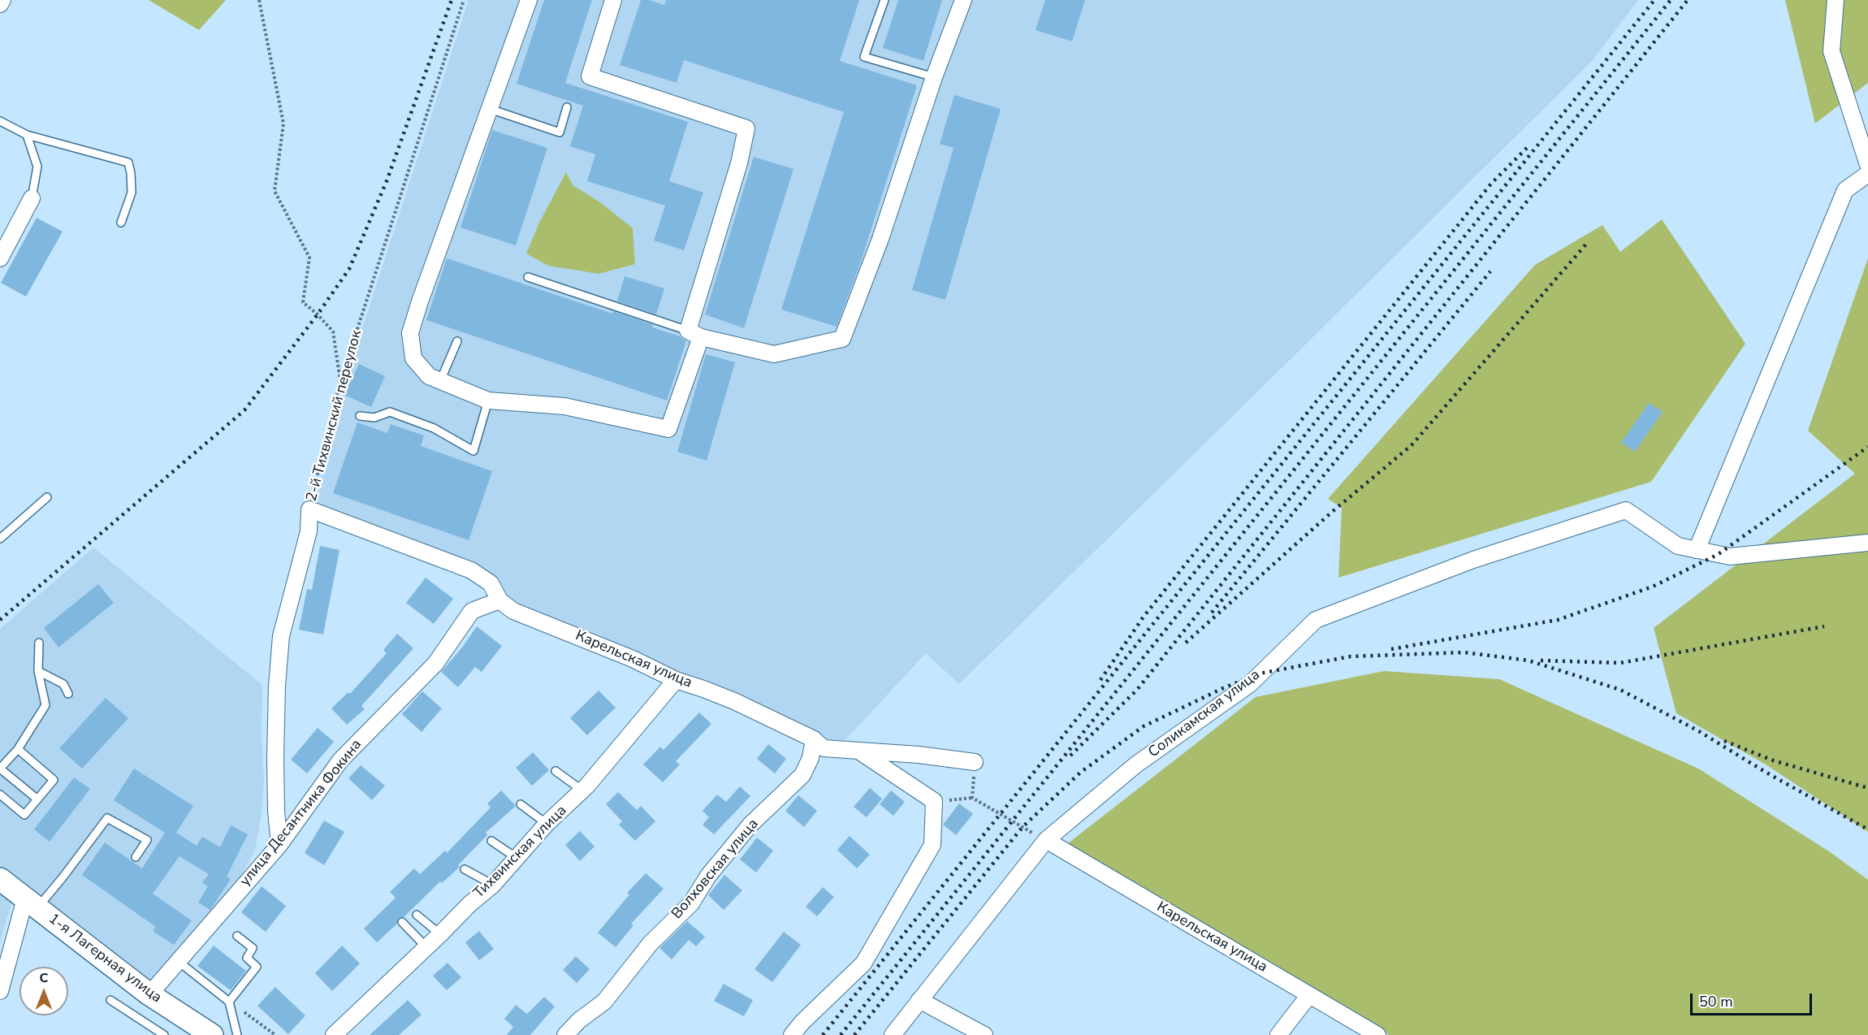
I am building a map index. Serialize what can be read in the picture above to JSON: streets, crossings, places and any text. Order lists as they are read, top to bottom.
{
  "streets": {
    "main road": ["1-я Лагерная улица"],
    "street": [
      "2-й Тихвинский переулок",
      "Карельская улица",
      "Соликамская улица",
      "улица Десантника Фокина",
      "Тихвинская улица",
      "Волховская улица"
    ]
  },
  "crossings": [
    ["2-й Тихвинский переулок", "Карельская улица"],
    ["2-й Тихвинский переулок", "улица Десантника Фокина"],
    ["Карельская улица", "Соликамская улица"],
    ["Карельская улица", "улица Десантника Фокина"],
    ["Карельская улица", "Тихвинская улица"],
    ["Карельская улица", "Волховская улица"],
    ["улица Десантника Фокина", "1-я Лагерная улица"]
  ],
  "scale_bar": "50 m",
  "north": "top"
}
